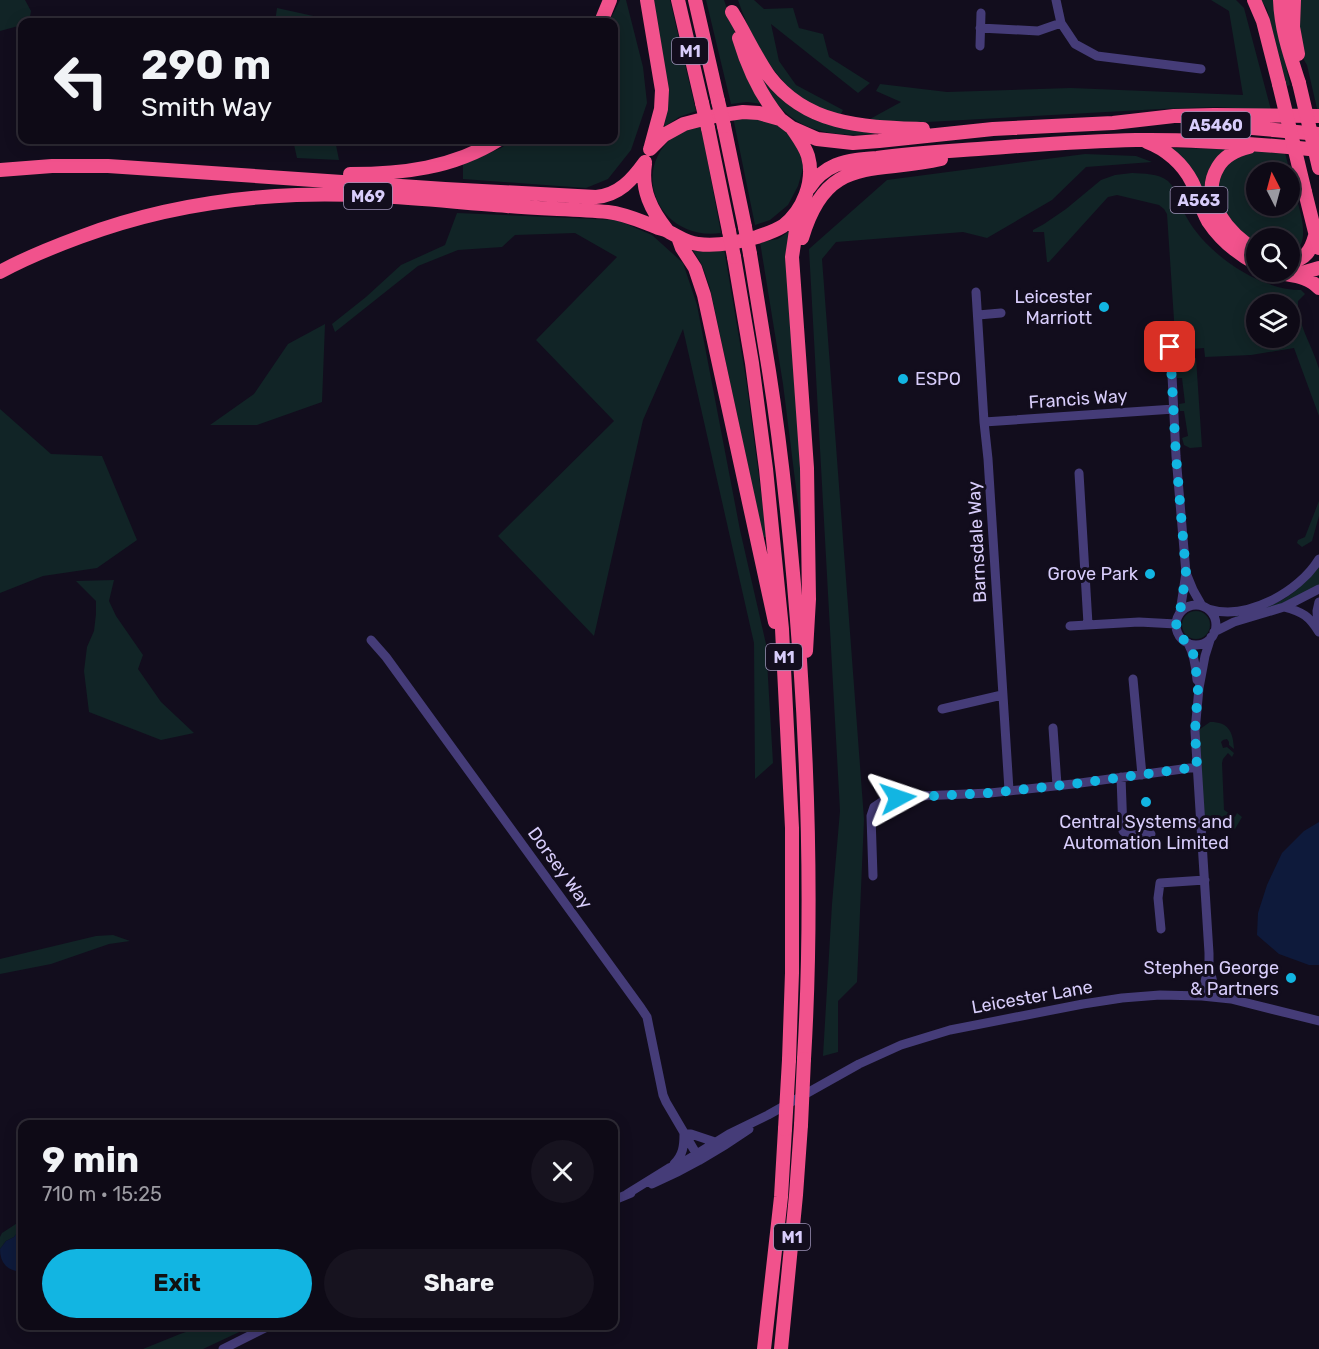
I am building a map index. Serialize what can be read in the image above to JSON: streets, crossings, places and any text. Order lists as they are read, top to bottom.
{
  "streets": {
    "highway": [
      "M1",
      "A5460",
      "M69",
      "A563"
    ],
    "street": [
      "Francis Way",
      "Barnsdale Way",
      "Dorsey Way",
      "Leicester Lane"
    ]
  },
  "crossings": [
    ["A5460", "M69"],
    ["A5460", "A563"],
    ["Francis Way", "Barnsdale Way"],
    ["Dorsey Way", "Leicester Lane"]
  ],
  "places": [
    "Leicester Marriott",
    "ESPO",
    "Grove Park",
    "Central Systems and Automation Limited",
    "Stephen George & Partners"
  ],
  "north": "top",
  "page": {
    "turn": ["290 m", "Smith Way"],
    "heading": ["9 min", "710 m · 15:25"],
    "buttons": ["Exit", "Share"]
  }
}
